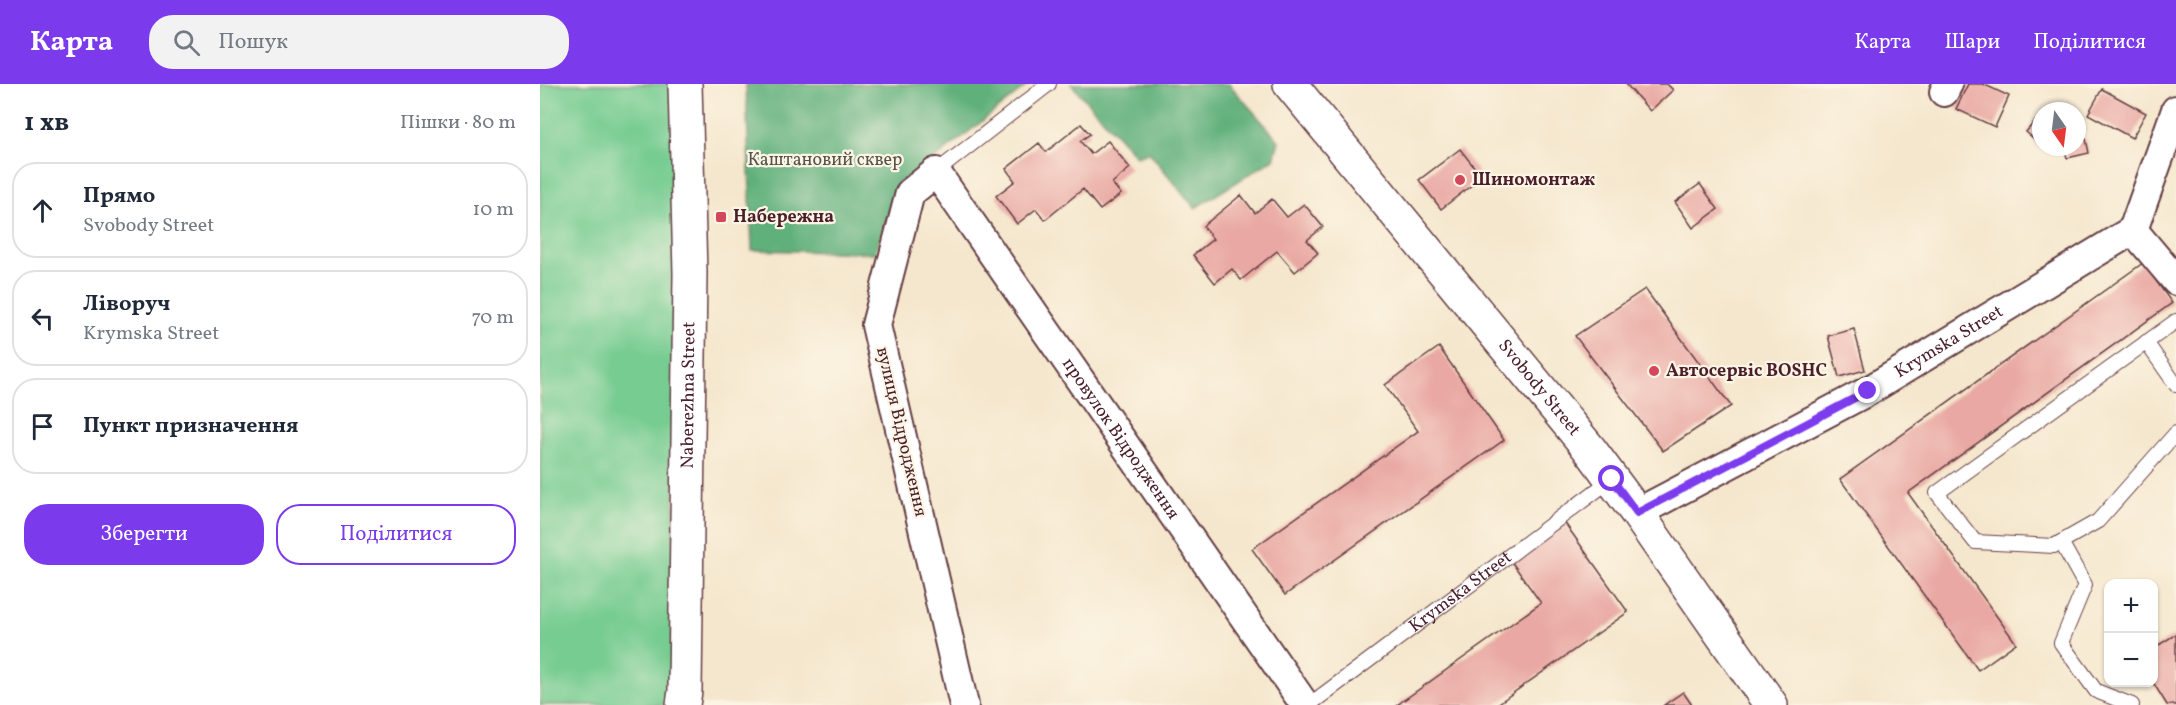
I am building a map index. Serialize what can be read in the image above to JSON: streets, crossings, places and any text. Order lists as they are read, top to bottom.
{
  "streets": {
    "street": [
      "Krymska Street",
      "Svobody Street",
      "Naberezhna Street",
      "вулиця Відродження",
      "провулок Відродження"
    ]
  },
  "crossings": [
    ["Krymska Street", "Svobody Street"],
    ["вулиця Відродження", "провулок Відродження"]
  ],
  "parks": ["Каштановий сквер"],
  "places": {
    "other": ["Шиномонтаж", "Автосервіс BOSHC"],
    "transit": ["Набережна"]
  },
  "north": "bottom",
  "page": {
    "header": "Карта",
    "search": "Пошук",
    "nav": ["Карта", "Шари", "Поділитися"],
    "heading": ["1 хв", "Пішки · 80 m"],
    "list": [
      ["Прямо", "Svobody Street", "10 m"],
      ["Ліворуч", "Krymska Street", "70 m"],
      "Пункт призначення"
    ],
    "buttons": ["Зберегти", "Поділитися"],
    "map_buttons": ["+", "−"]
  }
}
